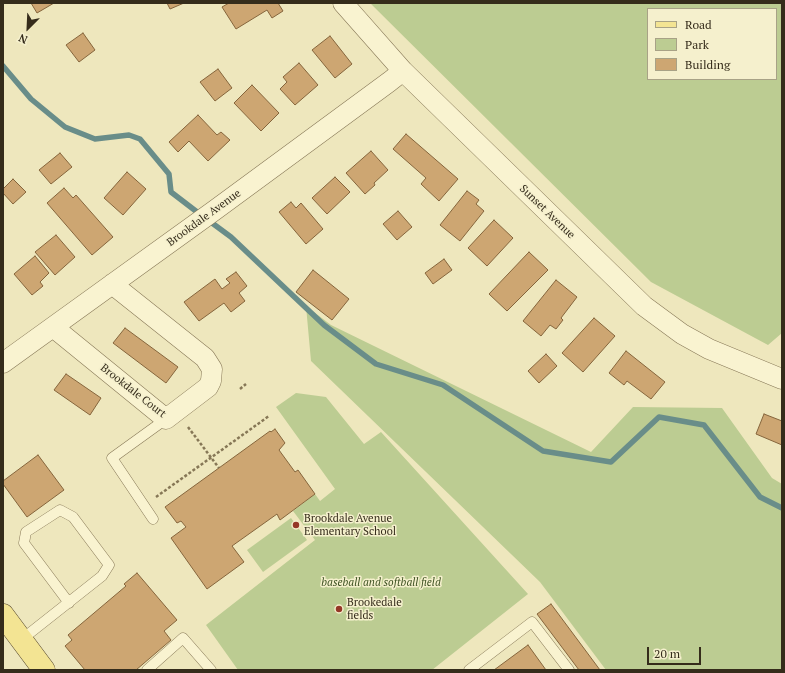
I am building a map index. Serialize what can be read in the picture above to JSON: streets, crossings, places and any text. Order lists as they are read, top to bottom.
{
  "streets": {
    "street": ["Sunset Avenue", "Brookdale Avenue", "Brookdale Court"]
  },
  "crossings": [
    ["Sunset Avenue", "Brookdale Avenue"],
    ["Brookdale Avenue", "Brookdale Court"]
  ],
  "parks": ["baseball and softball field"],
  "places": ["Brookdale Avenue Elementary School", "Brookedale fields"],
  "legend": ["Road", "Park", "Building"],
  "scale_bar": "20 m",
  "north": "bottom left"
}
